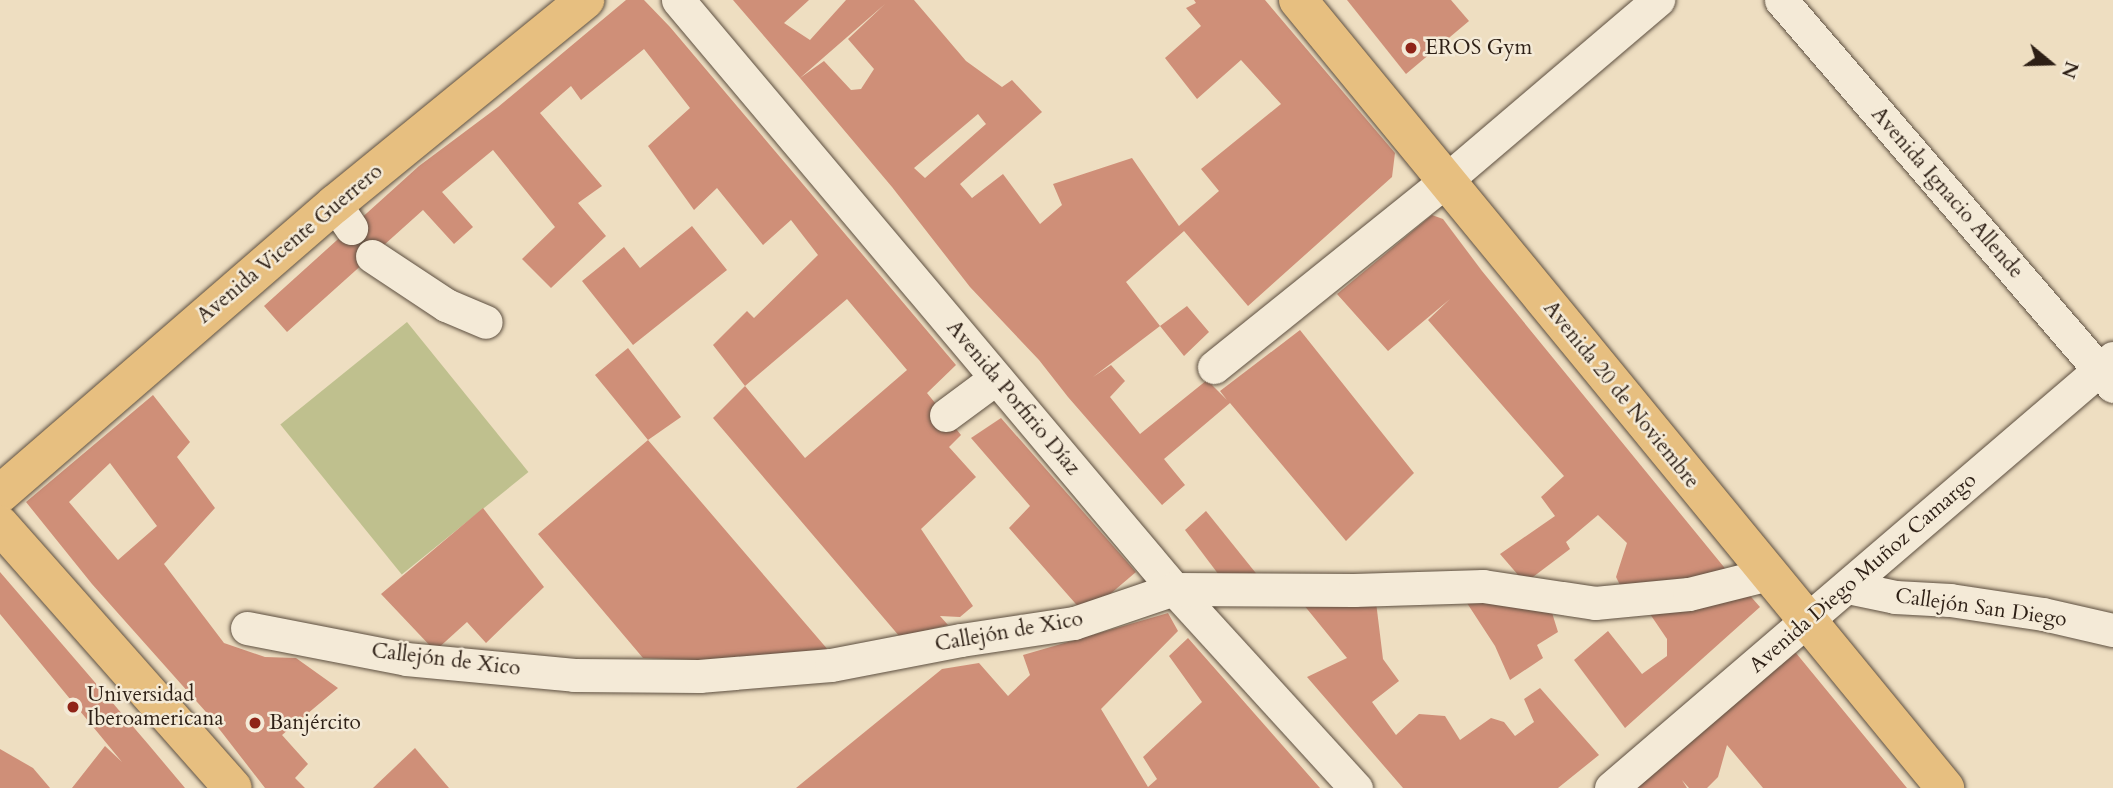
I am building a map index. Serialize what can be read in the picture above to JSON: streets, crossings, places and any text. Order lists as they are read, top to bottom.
{
  "streets": {
    "main road": ["Avenida Vicente Guerrero", "Avenida 20 de Noviembre"],
    "street": [
      "Avenida Ignacio Allende",
      "Avenida Porfirio Díaz",
      "Avenida Diego Muñoz Camargo",
      "Callejón San Diego",
      "Callejón de Xico"
    ]
  },
  "crossings": [
    ["Avenida Ignacio Allende", "Avenida Diego Muñoz Camargo"],
    ["Avenida 20 de Noviembre", "Avenida Diego Muñoz Camargo"],
    ["Avenida 20 de Noviembre", "Callejón de Xico"],
    ["Avenida Porfirio Díaz", "Callejón de Xico"],
    ["Avenida Diego Muñoz Camargo", "Callejón San Diego"]
  ],
  "places": ["EROS Gym", "Universidad Iberoamericana", "Banjército"],
  "north": "right"
}
